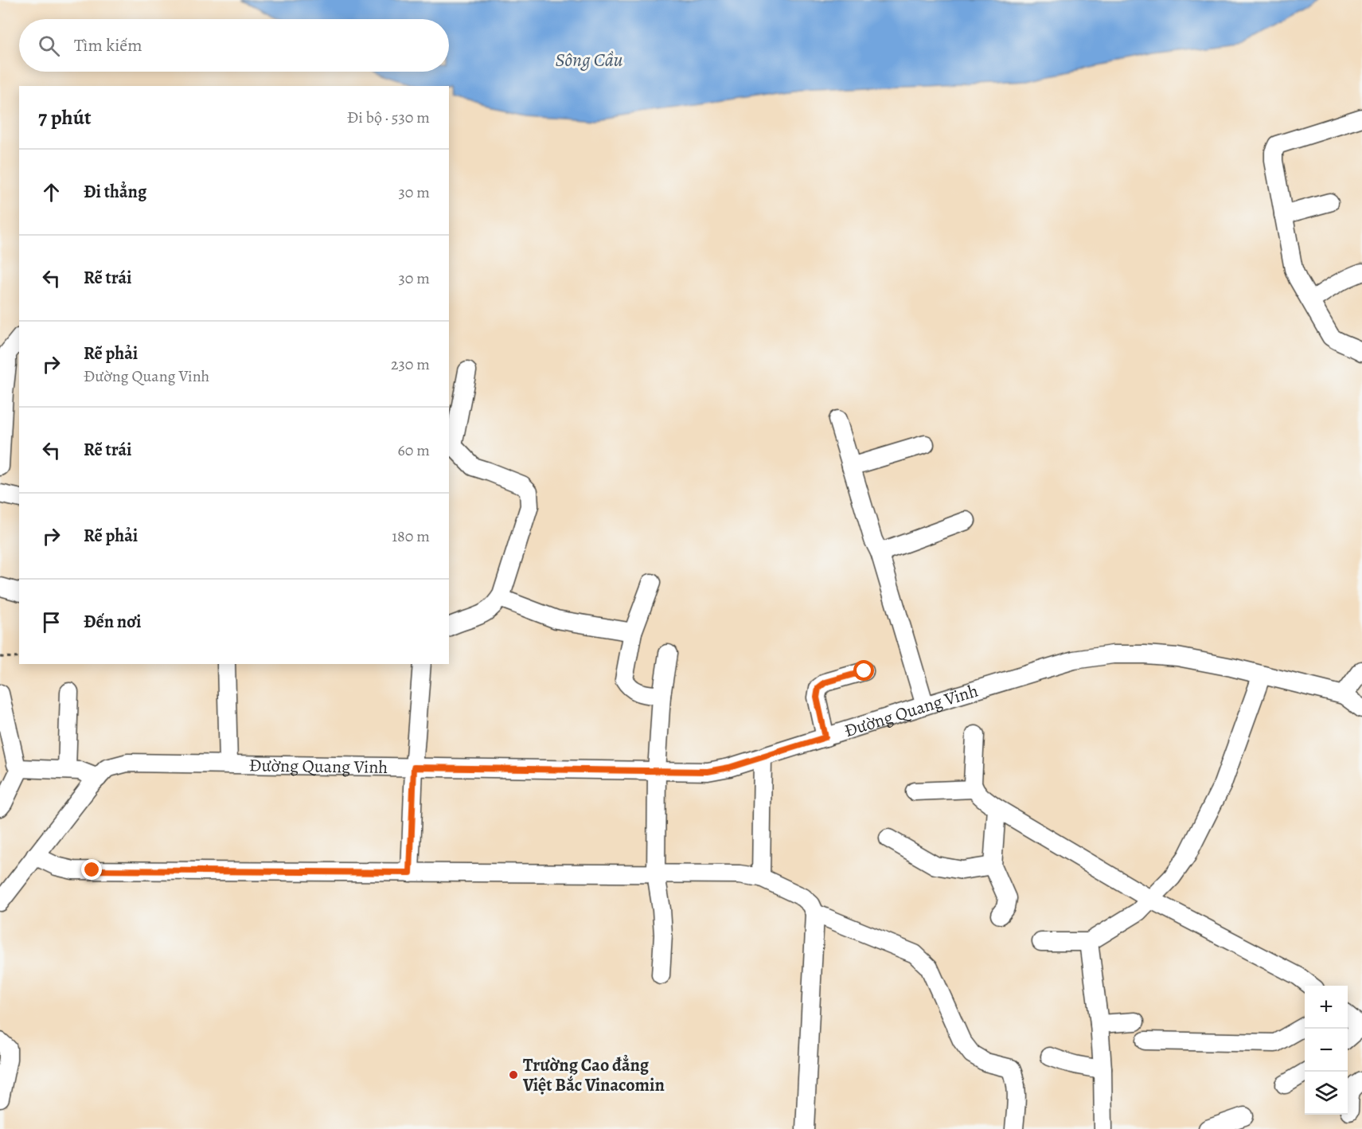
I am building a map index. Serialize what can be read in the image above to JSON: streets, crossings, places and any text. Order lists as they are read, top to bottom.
{
  "streets": {
    "street": ["Đường Quang Vinh"]
  },
  "water": ["Sông Cầu"],
  "places": ["Trường Cao đẳng Việt Bắc Vinacomin"],
  "page": {
    "search": "Tìm kiếm",
    "heading": ["7 phút", "Đi bộ · 530 m"],
    "list": [
      ["Đi thẳng", "30 m"],
      ["Rẽ trái", "30 m"],
      ["Rẽ phải", "Đường Quang Vinh", "230 m"],
      ["Rẽ trái", "60 m"],
      ["Rẽ phải", "180 m"],
      "Đến nơi"
    ],
    "map_buttons": ["+", "−"]
  }
}
